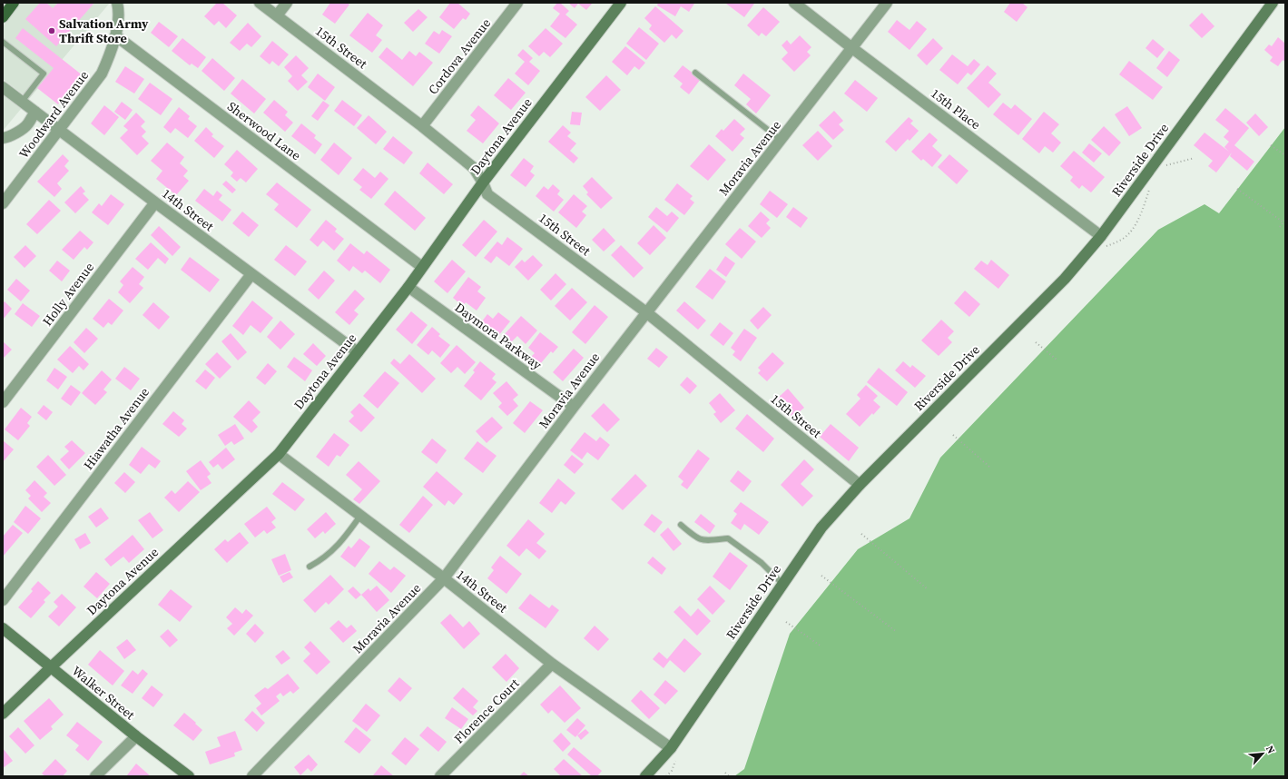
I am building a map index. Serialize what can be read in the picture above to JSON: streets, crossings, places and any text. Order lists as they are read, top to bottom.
{
  "streets": {
    "street": [
      "15th Street",
      "Cordova Avenue",
      "15th Place",
      "Woodward Avenue",
      "Sherwood Lane",
      "Daytona Avenue",
      "Moravia Avenue",
      "Riverside Drive",
      "14th Street",
      "Holly Avenue",
      "Daymora Parkway",
      "Hiawatha Avenue",
      "Walker Street",
      "Florence Court"
    ]
  },
  "crossings": [
    ["15th Street", "Cordova Avenue"],
    ["15th Street", "Daytona Avenue"],
    ["15th Street", "Moravia Avenue"],
    ["15th Street", "Riverside Drive"],
    ["15th Place", "Moravia Avenue"],
    ["15th Place", "Riverside Drive"],
    ["Woodward Avenue", "Sherwood Lane"],
    ["Woodward Avenue", "14th Street"],
    ["Sherwood Lane", "Daytona Avenue"],
    ["Daytona Avenue", "14th Street"],
    ["Daytona Avenue", "Daymora Parkway"],
    ["Daytona Avenue", "Walker Street"],
    ["Moravia Avenue", "14th Street"],
    ["Moravia Avenue", "Daymora Parkway"],
    ["Riverside Drive", "14th Street"],
    ["14th Street", "Holly Avenue"],
    ["14th Street", "Hiawatha Avenue"],
    ["14th Street", "Florence Court"]
  ],
  "places": ["Salvation Army Thrift Store"],
  "north": "top right"
}
